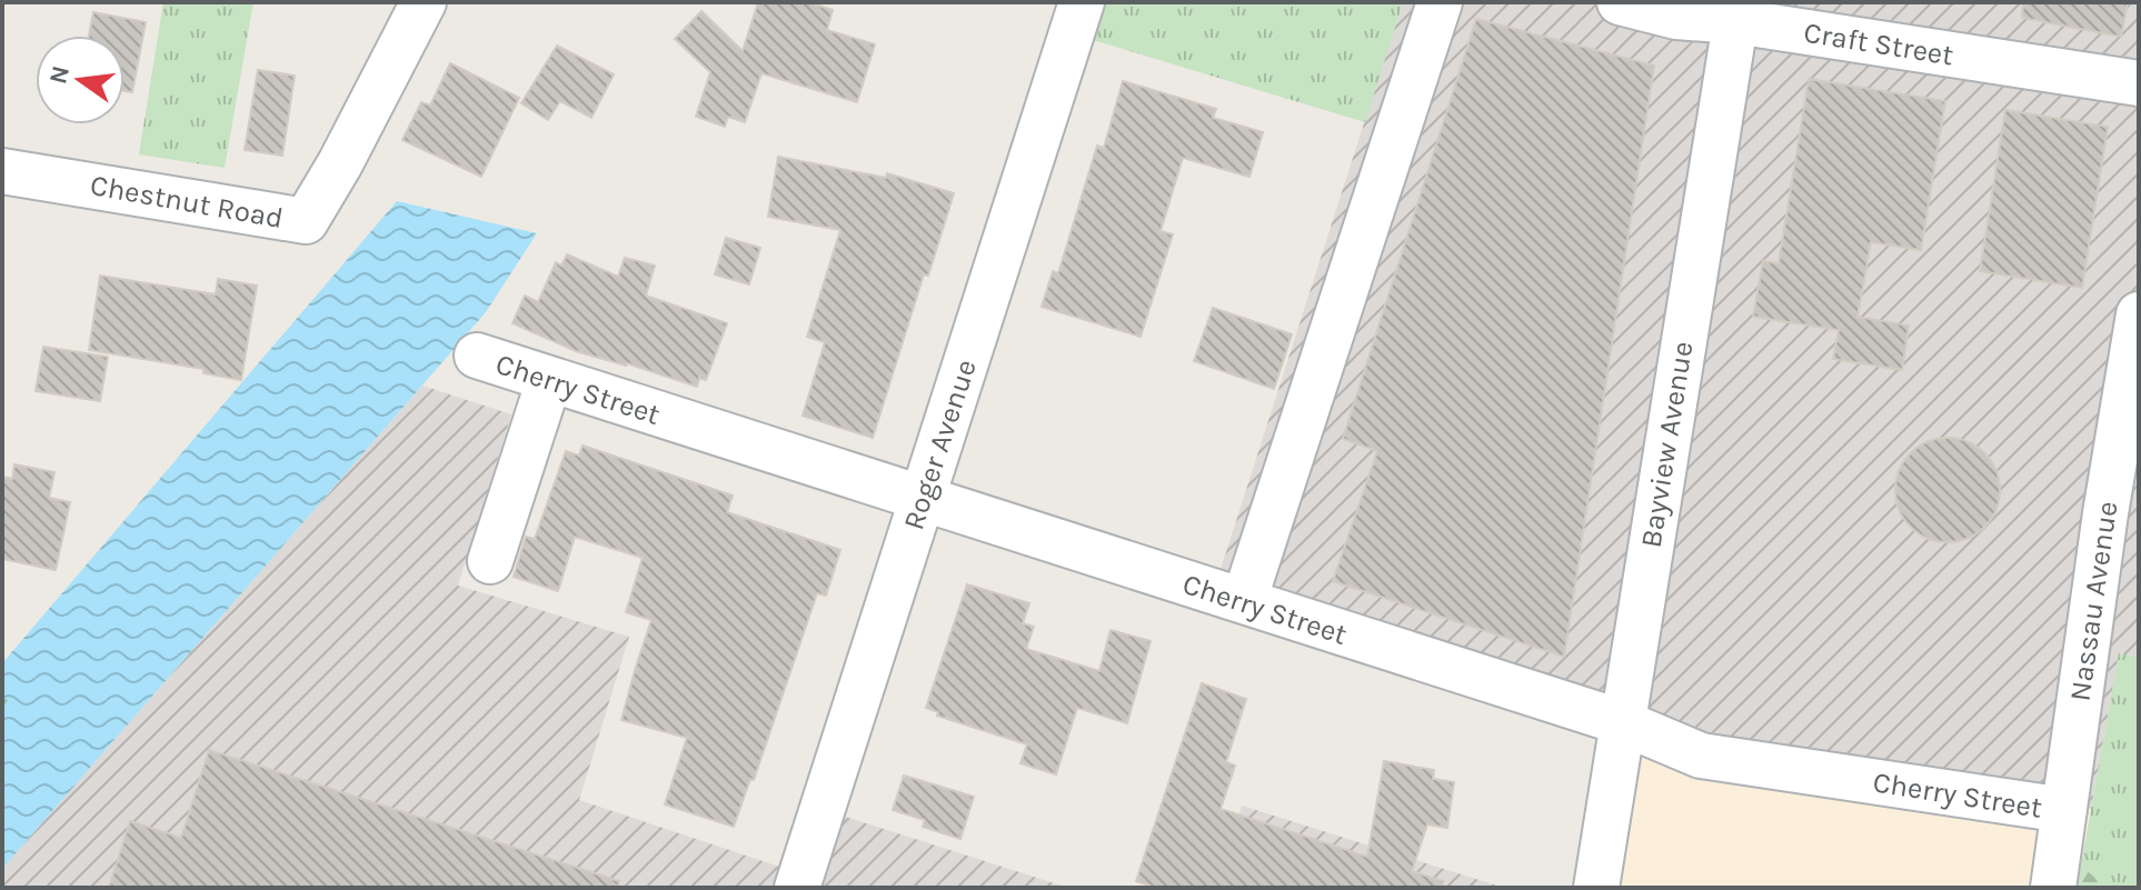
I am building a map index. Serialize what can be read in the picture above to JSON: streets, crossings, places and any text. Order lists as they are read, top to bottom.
{
  "streets": {
    "street": [
      "Craft Street",
      "Chestnut Road",
      "Cherry Street",
      "Roger Avenue",
      "Bayview Avenue",
      "Nassau Avenue"
    ]
  },
  "crossings": [
    ["Craft Street", "Bayview Avenue"],
    ["Cherry Street", "Roger Avenue"],
    ["Cherry Street", "Bayview Avenue"],
    ["Cherry Street", "Nassau Avenue"]
  ],
  "north": "left"
}
